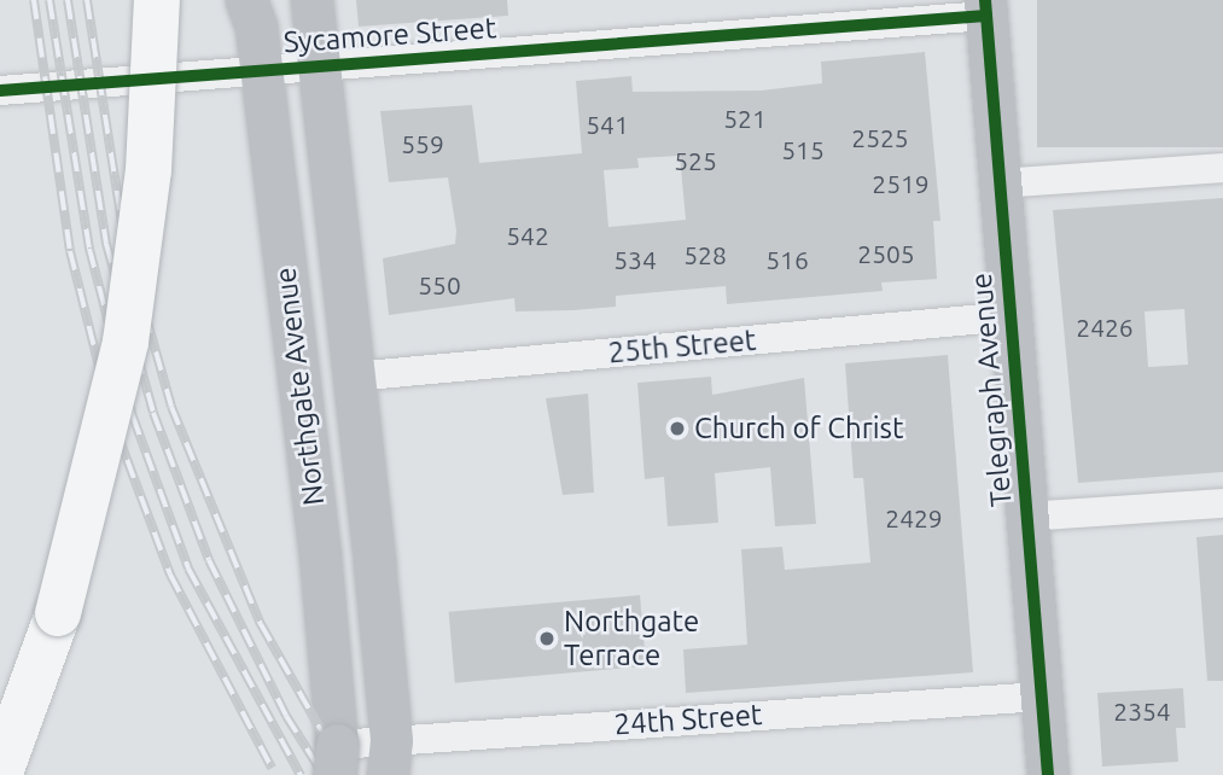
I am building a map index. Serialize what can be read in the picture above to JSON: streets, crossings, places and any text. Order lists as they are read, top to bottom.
{
  "streets": {
    "main road": ["Northgate Avenue", "Telegraph Avenue"],
    "street": ["Sycamore Street", "25th Street", "24th Street"]
  },
  "crossings": [
    ["Sycamore Street", "Northgate Avenue"],
    ["Sycamore Street", "Telegraph Avenue"],
    ["25th Street", "Northgate Avenue"],
    ["25th Street", "Telegraph Avenue"],
    ["Northgate Avenue", "24th Street"],
    ["Telegraph Avenue", "24th Street"]
  ],
  "places": ["Church of Christ", "Northgate Terrace"],
  "house_numbers": [
    "521",
    "541",
    "2525",
    "559",
    "515",
    "525",
    "2519",
    "542",
    "2505",
    "528",
    "534",
    "516",
    "550",
    "2426",
    "2429",
    "2354"
  ]
}
